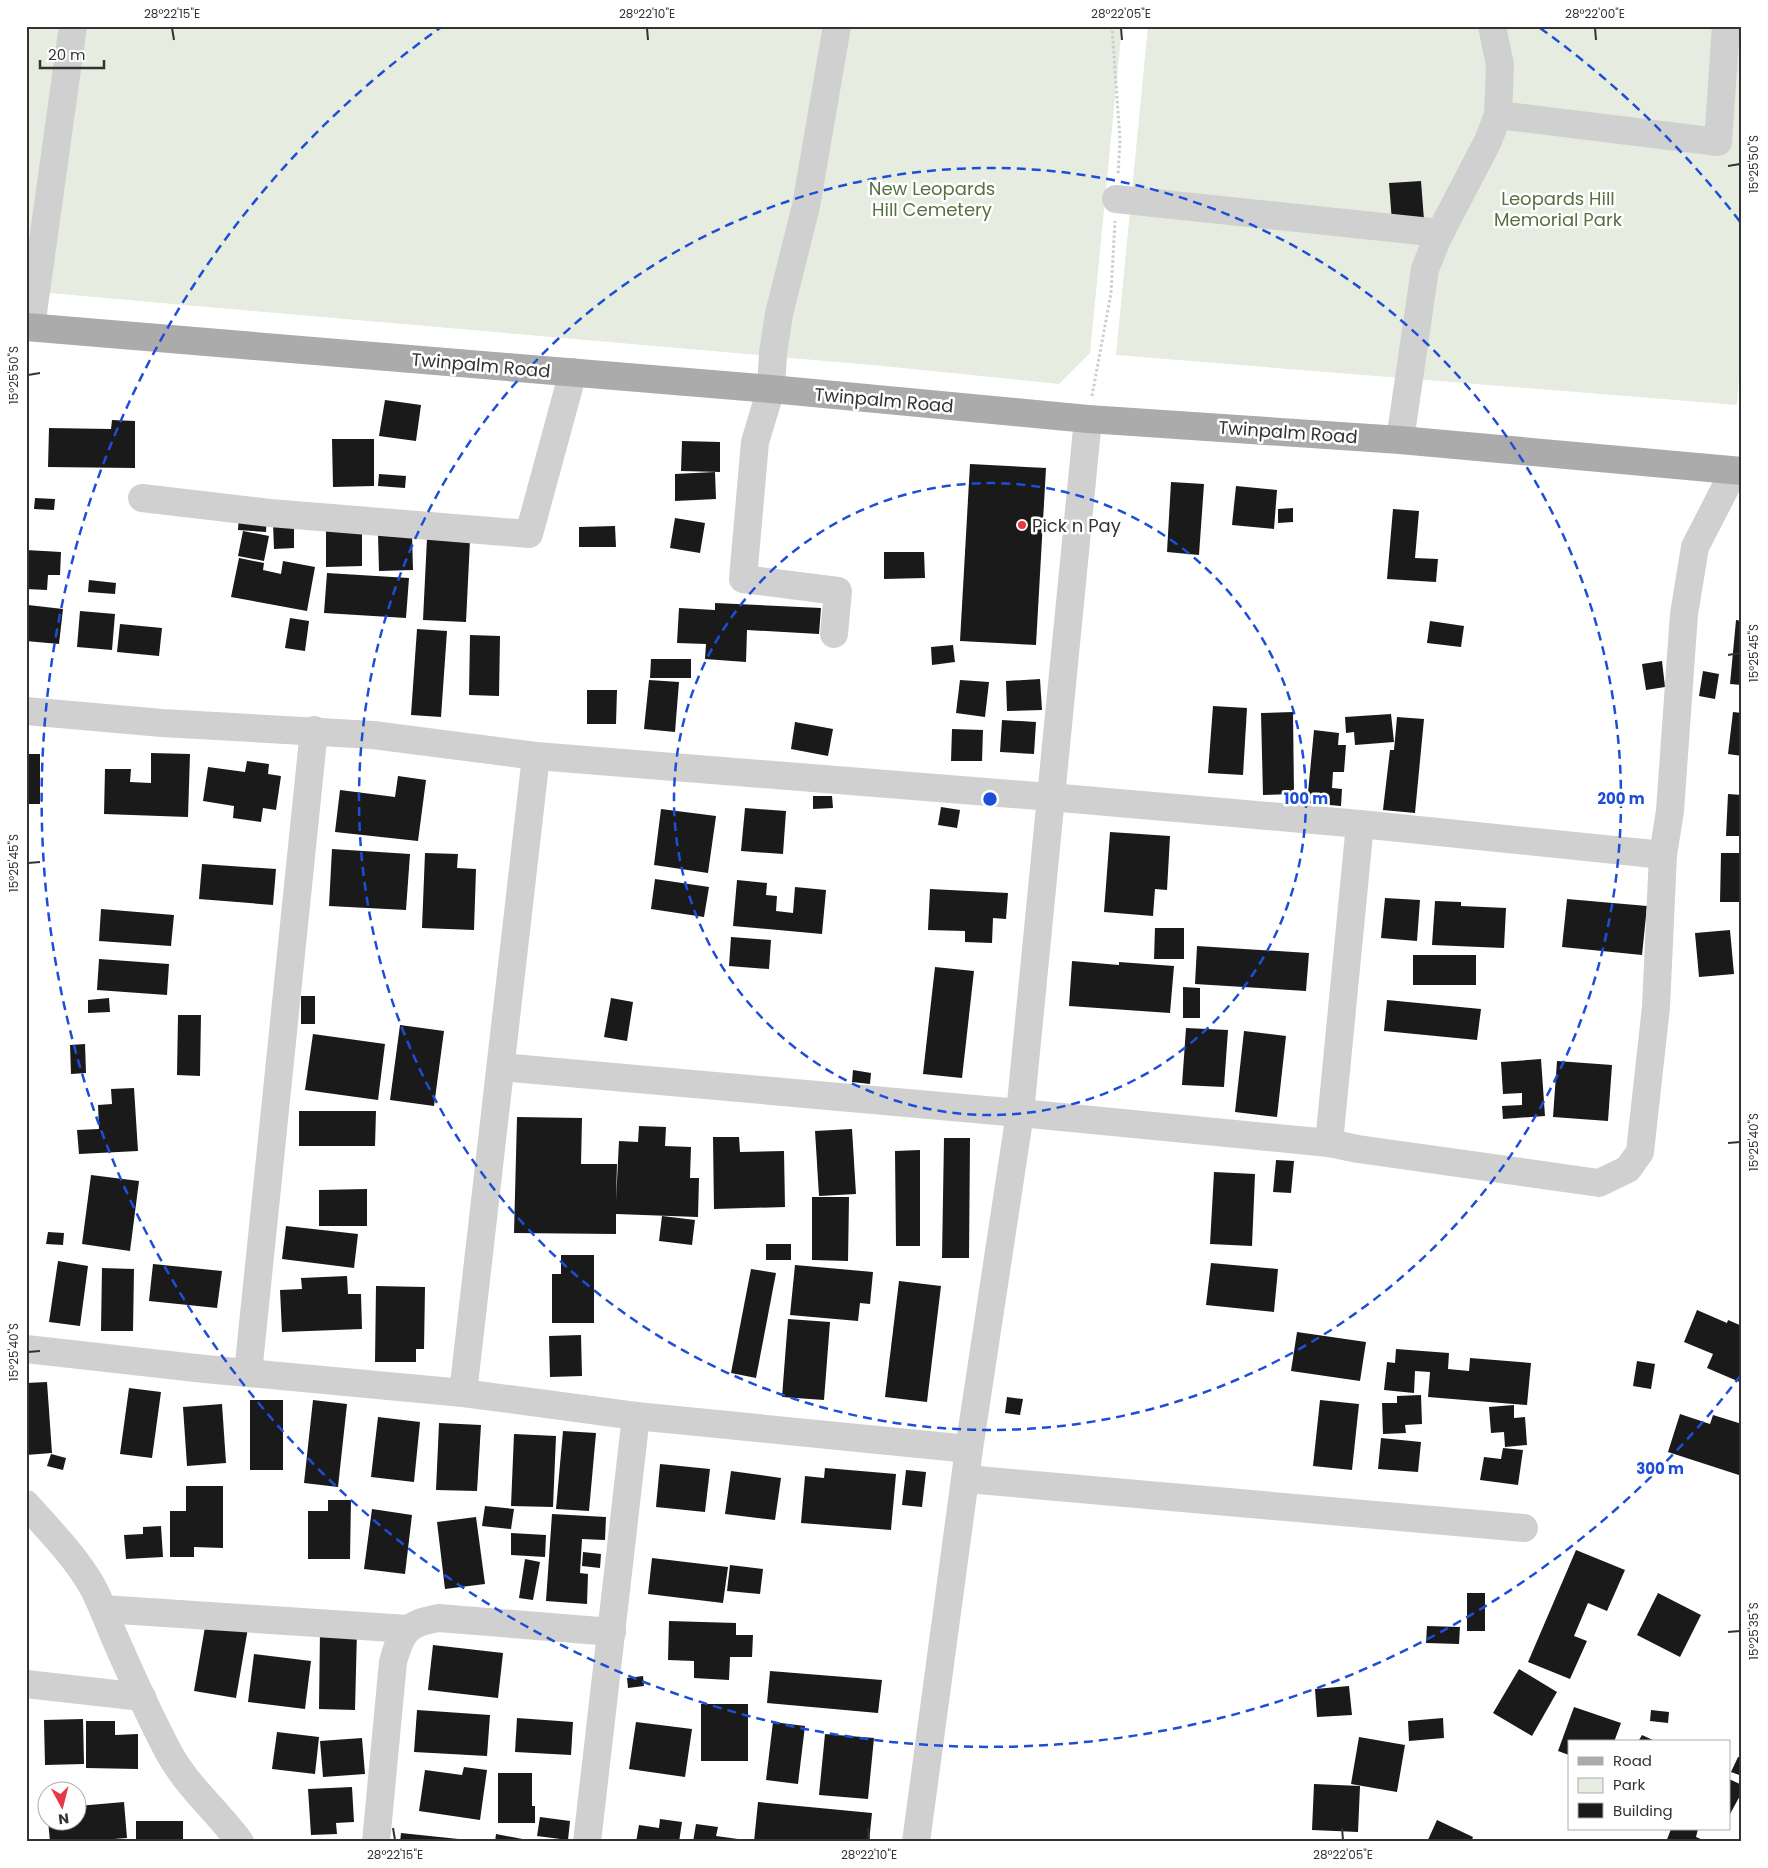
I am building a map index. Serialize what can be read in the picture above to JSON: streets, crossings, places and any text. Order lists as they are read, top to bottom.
{
  "streets": {
    "main road": ["Twinpalm Road"]
  },
  "parks": ["New Leopards Hill Cemetery", "Leopards Hill Memorial Park"],
  "places": ["Pick n Pay"],
  "legend": ["Road", "Park", "Building"],
  "scale_bar": "20 m",
  "north": "bottom",
  "coordinates": [
    "28°22'15\"E",
    "28°22'10\"E",
    "28°22'05\"E",
    "28°22'00\"E",
    "15°25'50\"S",
    "15°25'45\"S",
    "15°25'40\"S",
    "15°25'35\"S"
  ],
  "rings": ["100 m", "200 m", "300 m"]
}
